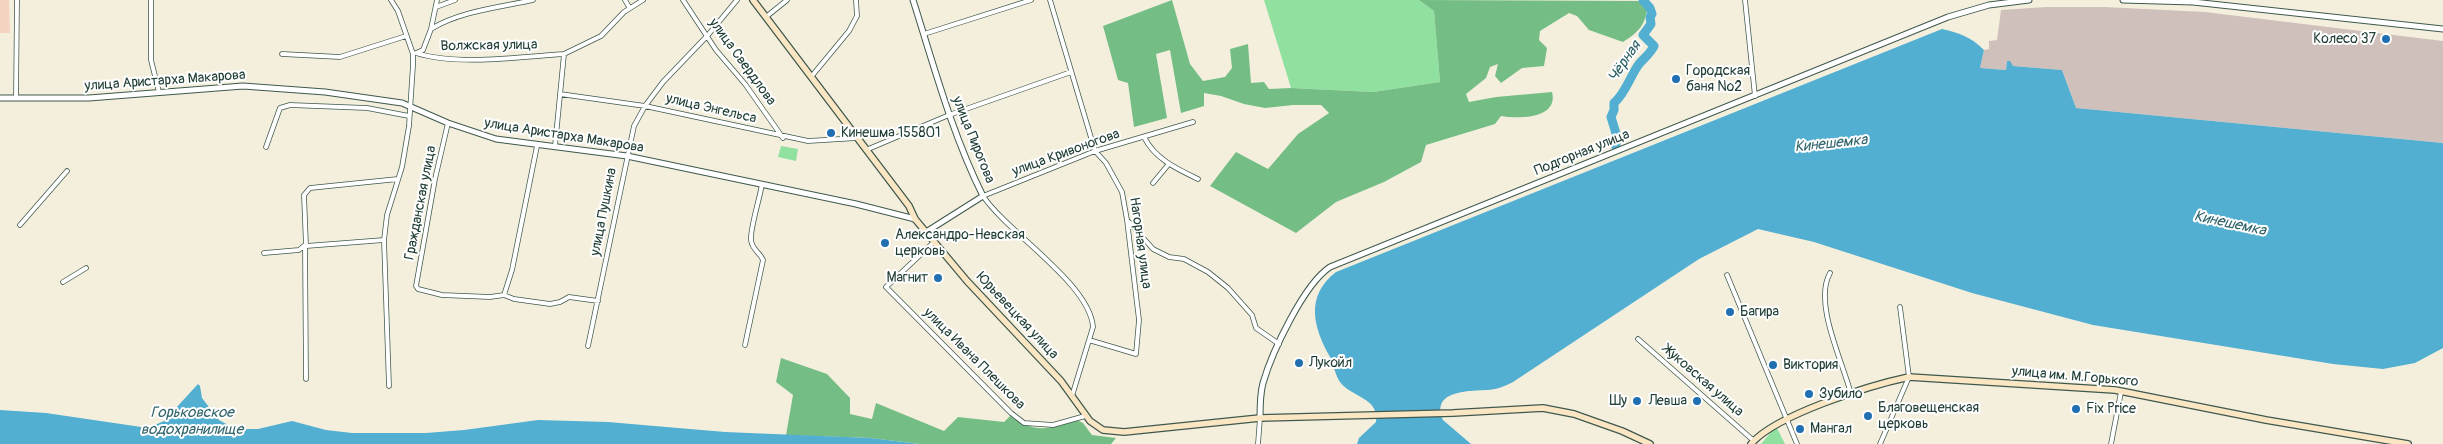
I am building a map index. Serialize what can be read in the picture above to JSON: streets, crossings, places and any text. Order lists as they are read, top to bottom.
{
  "streets": {
    "main road": ["Юрьевецкая улица", "улица им. М.Горького"],
    "street": [
      "Волжская улица",
      "улица Свердлова",
      "улица Аристарха Макарова",
      "улица Энгельса",
      "улица Пирогова",
      "улица Кривоногова",
      "Подгорная улица",
      "Гражданская улица",
      "улица Пушкина",
      "Нагорная улица",
      "улица Ивана Плешкова",
      "Жуковская улица"
    ]
  },
  "crossings": [
    ["улица Свердлова", "улица Энгельса"],
    ["улица Свердлова", "улица Пушкина"],
    ["улица Аристарха Макарова", "Гражданская улица"],
    ["улица Аристарха Макарова", "улица Пушкина"],
    ["улица Аристарха Макарова", "Юрьевецкая улица"],
    ["улица Энгельса", "улица Пушкина"],
    ["улица Энгельса", "Юрьевецкая улица"],
    ["улица Пирогова", "улица Кривоногова"],
    ["улица Пирогова", "Нагорная улица"],
    ["улица Пирогова", "Юрьевецкая улица"],
    ["улица Кривоногова", "Нагорная улица"],
    ["улица Кривоногова", "Юрьевецкая улица"],
    ["Подгорная улица", "Юрьевецкая улица"],
    ["Юрьевецкая улица", "улица Ивана Плешкова"],
    ["улица им. М.Горького", "Жуковская улица"]
  ],
  "water": ["Чёрная", "Кинешемка", "Горьковское водохранилище"],
  "places": [
    "Колесо 37",
    "Городская баня №2",
    "Кинешма 155801",
    "Александро-Невская церковь",
    "Магнит",
    "Багира",
    "Лукойл",
    "Виктория",
    "Зубило",
    "Шу",
    "Левша",
    "Fix Price",
    "Благовещенская церковь",
    "Мангал"
  ]
}
